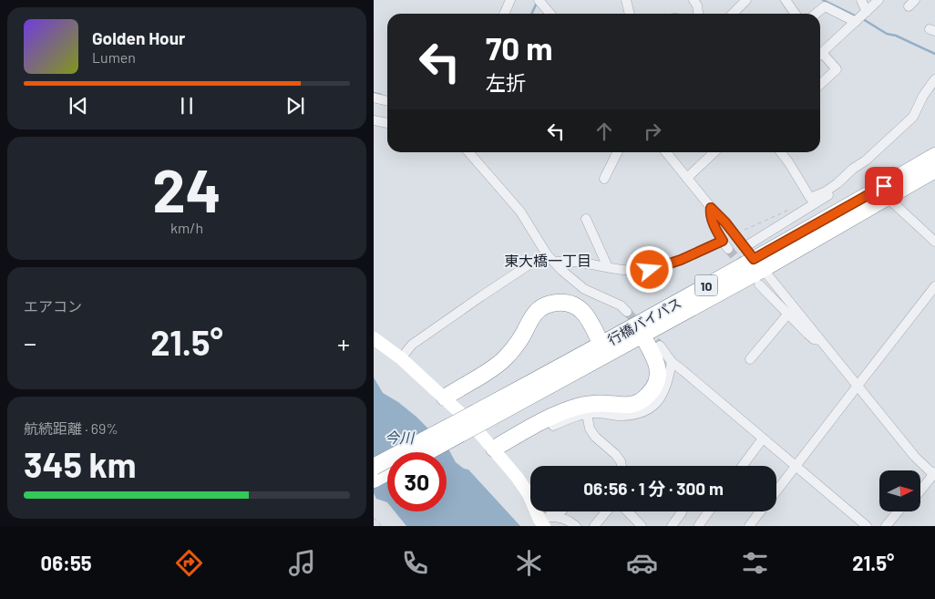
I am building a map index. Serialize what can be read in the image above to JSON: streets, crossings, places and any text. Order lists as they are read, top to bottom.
{
  "streets": {
    "highway": ["10", "行橋バイパス"]
  },
  "districts": ["東大橋一丁目"],
  "water": ["今川"],
  "north": "right",
  "page": {
    "turn": ["70 m", "左折"],
    "song": ["Golden Hour", "Lumen"],
    "tile": [
      ["24", "km/h"],
      "エアコン",
      ["航続距離 · 69%", "345 km"]
    ],
    "heat": ["−", "21.5°", "+"],
    "limit": "30",
    "trip": "06:56 · 1 分 · 300 m",
    "tabs": ["06:55", "21.5°"]
  }
}
